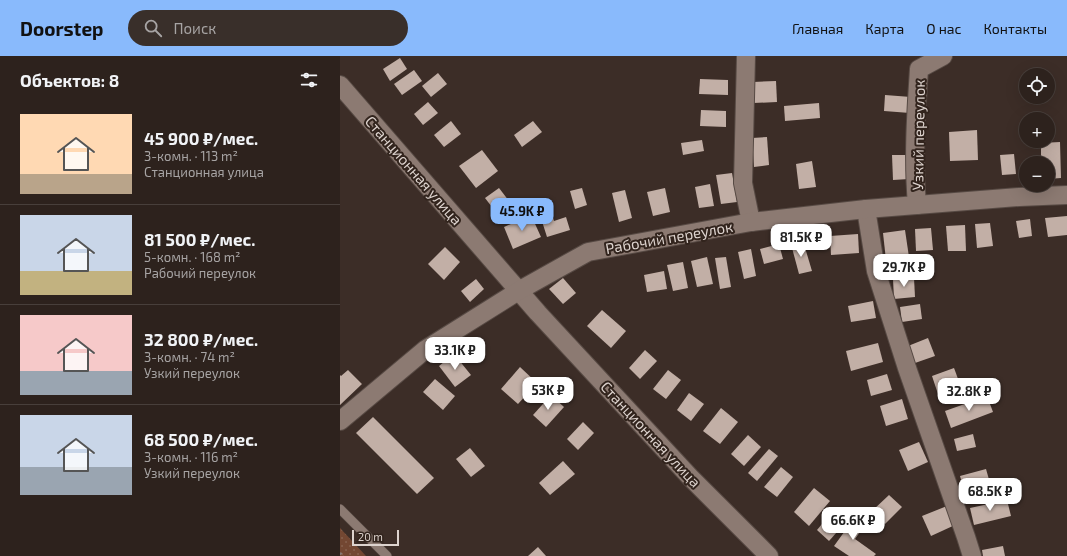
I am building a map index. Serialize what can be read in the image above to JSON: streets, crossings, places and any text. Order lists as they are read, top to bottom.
{
  "streets": {
    "street": ["Узкий переулок", "Станционная улица", "Рабочий переулок"]
  },
  "crossings": [
    ["Узкий переулок", "Рабочий переулок"],
    ["Станционная улица", "Рабочий переулок"]
  ],
  "scale_bar": "20 m",
  "page": {
    "header": "Doorstep",
    "search": "Поиск",
    "nav": [
      "Главная",
      "Карта",
      "О нас",
      "Контакты"
    ],
    "heading": "Объектов: 8",
    "map_buttons": ["+", "−"],
    "list": [
      {
        "name": "45 900 ₽/мес.",
        "note": "3-комн. · 113 m² · Станционная улица"
      },
      {
        "name": "81 500 ₽/мес.",
        "note": "5-комн. · 168 m² · Рабочий переулок"
      },
      {
        "name": "32 800 ₽/мес.",
        "note": "3-комн. · 74 m² · Узкий переулок"
      },
      {
        "name": "68 500 ₽/мес.",
        "note": "3-комн. · 116 m² · Узкий переулок"
      }
    ],
    "price": [
      "45.9K ₽",
      "81.5K ₽",
      "29.7K ₽",
      "33.1K ₽",
      "53K ₽",
      "32.8K ₽",
      "68.5K ₽",
      "66.6K ₽"
    ],
    "scale": "20 m"
  }
}
